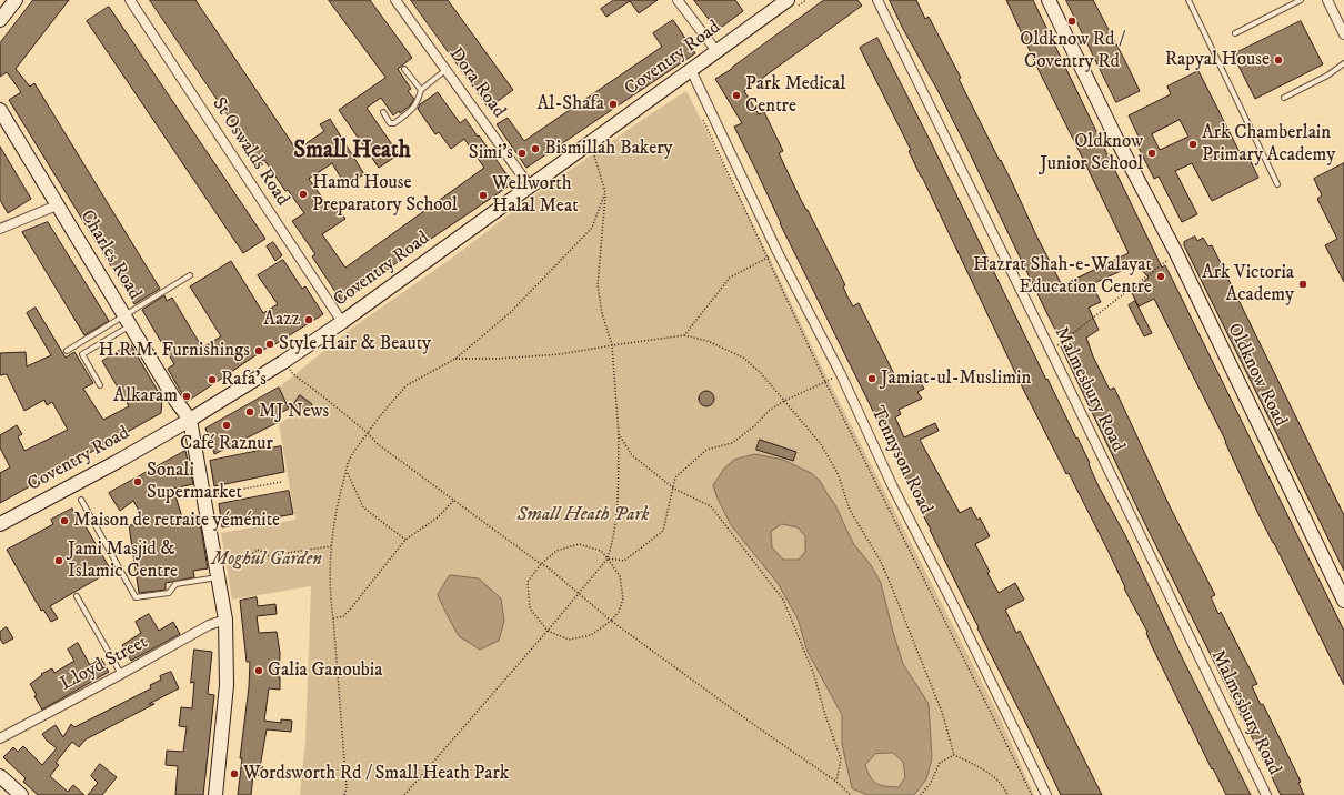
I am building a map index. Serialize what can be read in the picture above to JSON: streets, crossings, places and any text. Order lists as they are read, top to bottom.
{
  "streets": {
    "street": [
      "Coventry Road",
      "Dora Road",
      "St Oswalds Road",
      "Charles Road",
      "Oldknow Road",
      "Malmesbury Road",
      "Tennyson Road",
      "Lloyd Street"
    ]
  },
  "crossings": [
    ["Coventry Road", "Dora Road"],
    ["Coventry Road", "St Oswalds Road"],
    ["Coventry Road", "Charles Road"],
    ["Coventry Road", "Tennyson Road"]
  ],
  "districts": ["Small Heath"],
  "parks": ["Small Heath Park", "Moghul Garden"],
  "places": [
    "Oldknow Rd / Coventry Rd",
    "Rapyal House",
    "Park Medical Centre",
    "Al-Shafa",
    "Ark Chamberlain Primary Academy",
    "Bismillah Bakery",
    "Simi's",
    "Oldknow Junior School",
    "Hamd House Preparatory School",
    "Wellworth Halal Meat",
    "Hazrat Shah-e-Walayat Education Centre",
    "Ark Victoria Academy",
    "Aazz",
    "Style Hair & Beauty",
    "H.R.M. Furnishings",
    "Jamiat-ul-Muslimin",
    "Rafa's",
    "Alkaram",
    "MJ News",
    "Café Raznur",
    "Sonali Supermarket",
    "Maison de retraite yéménite",
    "Jami Masjid & Islamic Centre",
    "Galia Ganoubia",
    "Wordsworth Rd / Small Heath Park"
  ]
}
